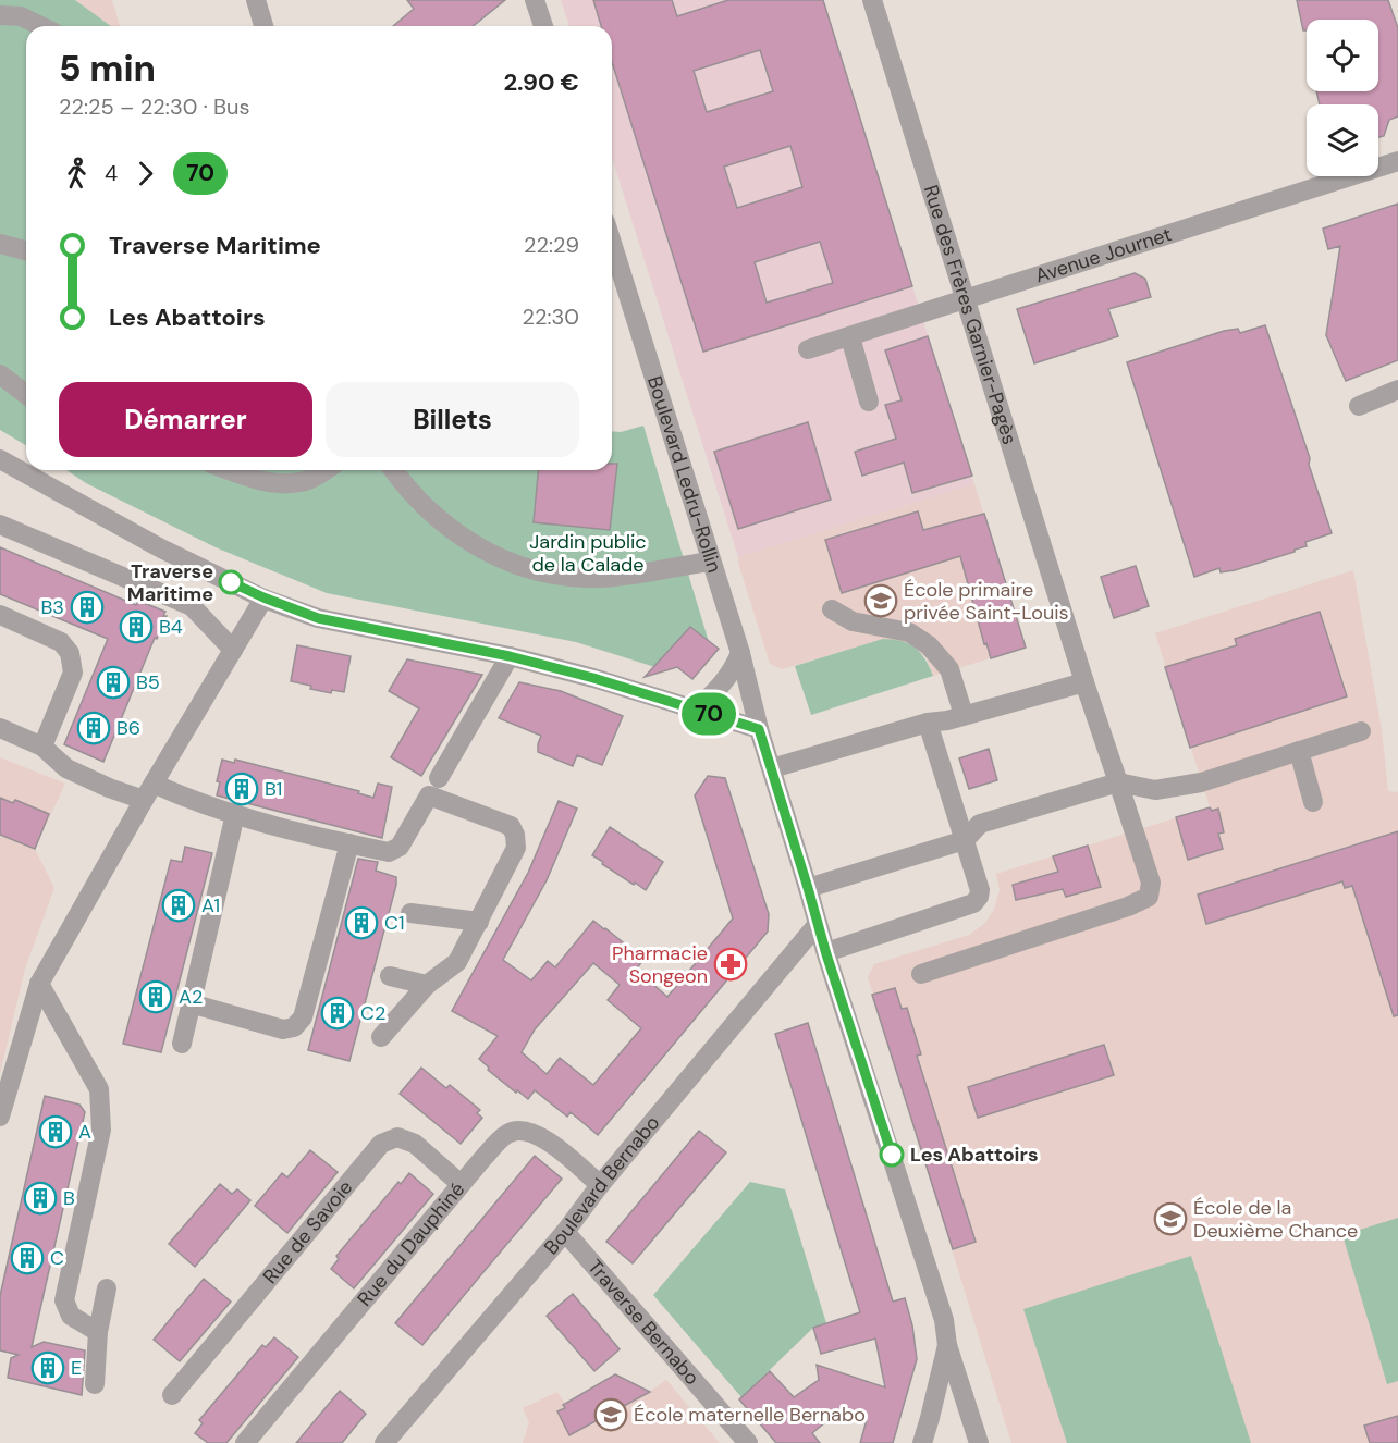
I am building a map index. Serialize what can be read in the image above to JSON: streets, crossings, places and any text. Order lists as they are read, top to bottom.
{
  "streets": {
    "street": [
      "Avenue Journet",
      "Rue des Frères Garnier-Pagès",
      "Boulevard Ledru-Rollin",
      "Boulevard Bernabo",
      "Rue de Savoie",
      "Rue du Dauphiné",
      "Traverse Bernabo"
    ]
  },
  "crossings": [
    ["Avenue Journet", "Rue des Frères Garnier-Pagès"],
    ["Boulevard Ledru-Rollin", "Boulevard Bernabo"],
    ["Boulevard Bernabo", "Rue du Dauphiné"],
    ["Boulevard Bernabo", "Traverse Bernabo"],
    ["Rue de Savoie", "Rue du Dauphiné"]
  ],
  "parks": ["Jardin public de la Calade"],
  "places": {
    "other": ["Traverse Maritime", "Les Abattoirs"],
    "school or university": ["École primaire privée Saint-Louis", "École de la Deuxième Chance", "École maternelle Bernabo"],
    "building": [
      "B3",
      "B4",
      "B5",
      "B6",
      "B1",
      "A1",
      "C1",
      "A2",
      "C2",
      "A",
      "B",
      "C",
      "E"
    ],
    "pharmacy": ["Pharmacie Songeon"]
  },
  "lines": ["bus line 70"],
  "page": {
    "on_map": "70",
    "heading": ["5 min", "22:25 – 22:30 · Bus", "2.90 €"],
    "legs": ["4", "70"],
    "list": [
      {
        "name": "Traverse Maritime",
        "value": "22:29"
      },
      {
        "name": "Les Abattoirs",
        "value": "22:30"
      }
    ],
    "buttons": ["Démarrer", "Billets"]
  }
}
